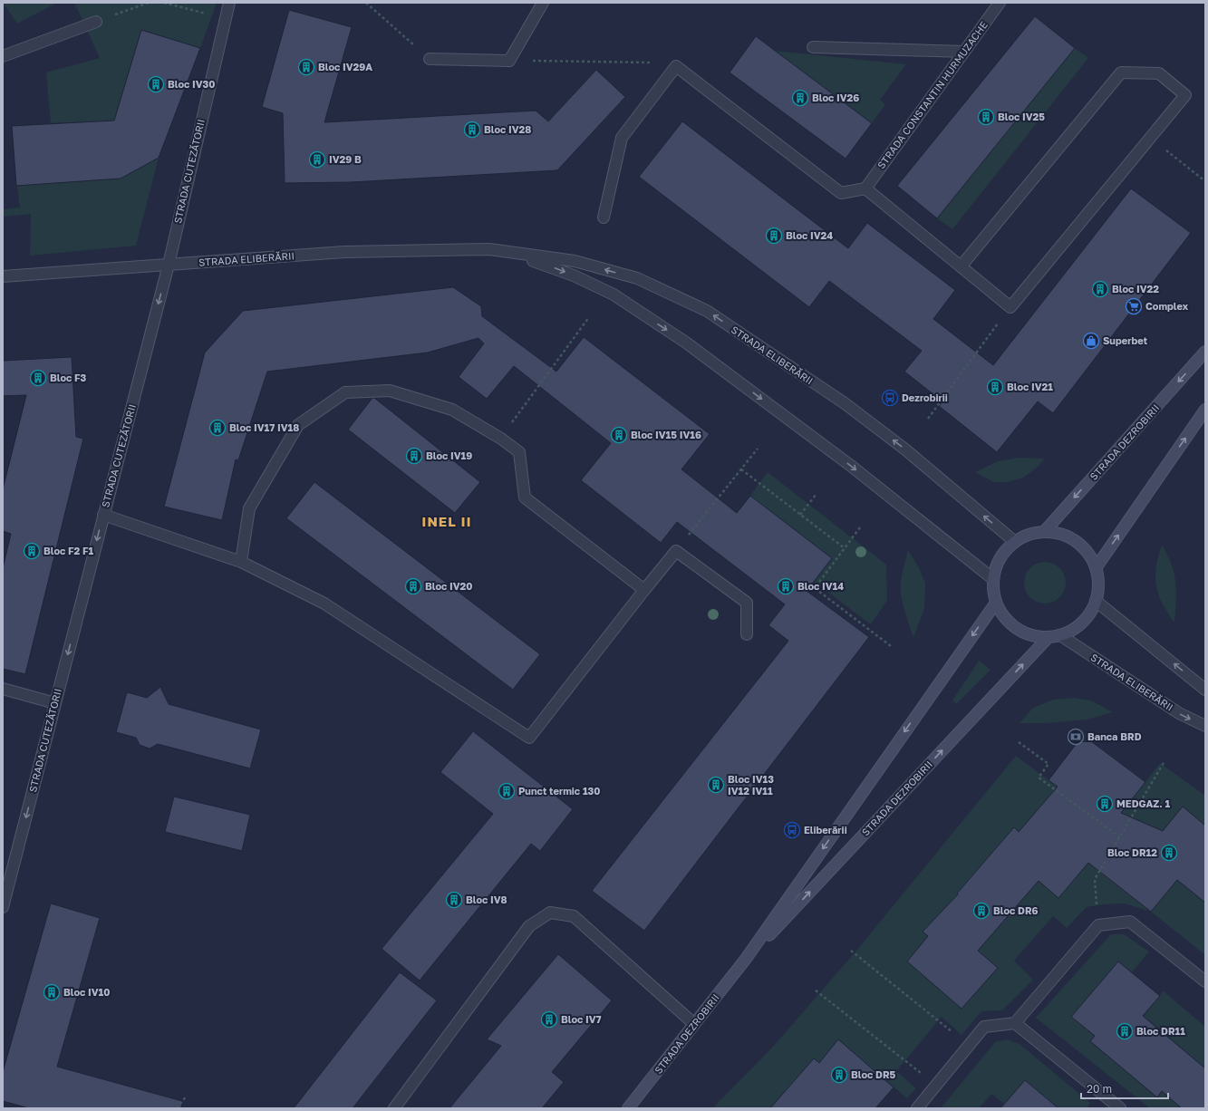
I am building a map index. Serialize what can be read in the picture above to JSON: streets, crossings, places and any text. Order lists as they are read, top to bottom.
{
  "streets": {
    "main road": ["STRADA DEZROBIRII"],
    "street": ["STRADA CONSTANTIN HURMUZACHE", "STRADA CUTEZĂTORII", "STRADA ELIBERĂRII"]
  },
  "crossings": [
    ["STRADA CUTEZĂTORII", "STRADA ELIBERĂRII"],
    ["STRADA ELIBERĂRII", "STRADA DEZROBIRII"]
  ],
  "one_way": ["STRADA CUTEZĂTORII"],
  "districts": ["INEL II"],
  "places": {
    "building": [
      "Bloc IV29A",
      "Bloc IV30",
      "Bloc IV26",
      "Bloc IV25",
      "Bloc IV28",
      "IV29 B",
      "Bloc IV24",
      "Bloc IV22",
      "Bloc F3",
      "Bloc IV21",
      "Bloc IV17 IV18",
      "Bloc IV15 IV16",
      "Bloc IV19",
      "Bloc F2 F1",
      "Bloc IV20",
      "Bloc IV14",
      "Bloc IV13 IV12 IV11",
      "Punct termic 130",
      "MEDGAZ. 1",
      "Bloc DR12",
      "Bloc IV8",
      "Bloc DR6",
      "Bloc IV10",
      "Bloc IV7",
      "Bloc DR11",
      "Bloc DR5"
    ],
    "supermarket": ["Complex"],
    "shop": ["Superbet"],
    "bus stop": ["Dezrobirii", "Eliberării"],
    "bank": ["Banca BRD"]
  },
  "scale_bar": "20 m"
}
